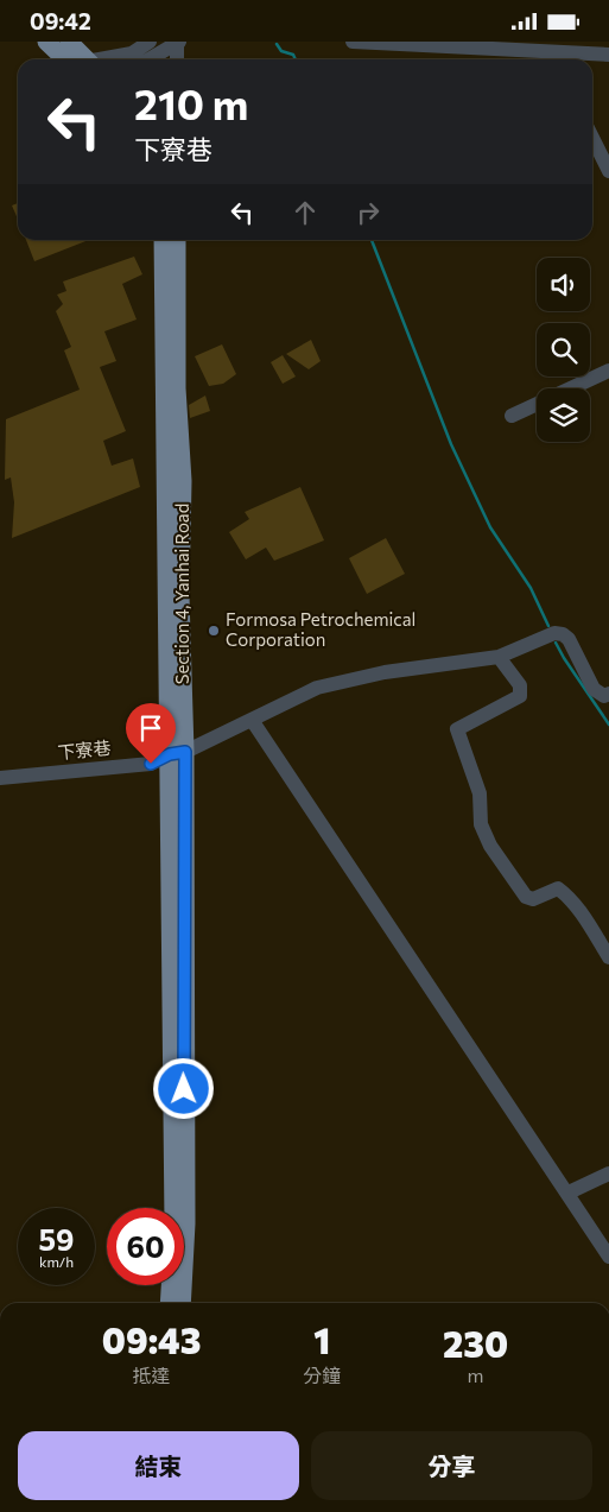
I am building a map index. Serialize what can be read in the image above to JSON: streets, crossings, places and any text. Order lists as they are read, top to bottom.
{
  "streets": {
    "main road": ["Section 4, Yanhai Road"],
    "street": ["下寮巷"]
  },
  "crossings": [
    ["Section 4, Yanhai Road", "下寮巷"]
  ],
  "places": ["Formosa Petrochemical Corporation"],
  "page": {
    "status": "09:42",
    "turn": ["210 m", "下寮巷"],
    "speed": "59 km/h",
    "limit": "60",
    "eta": [
      "09:43",
      "抵達",
      "1",
      "分鐘",
      "230",
      "m"
    ],
    "buttons": ["結束", "分享"]
  }
}
